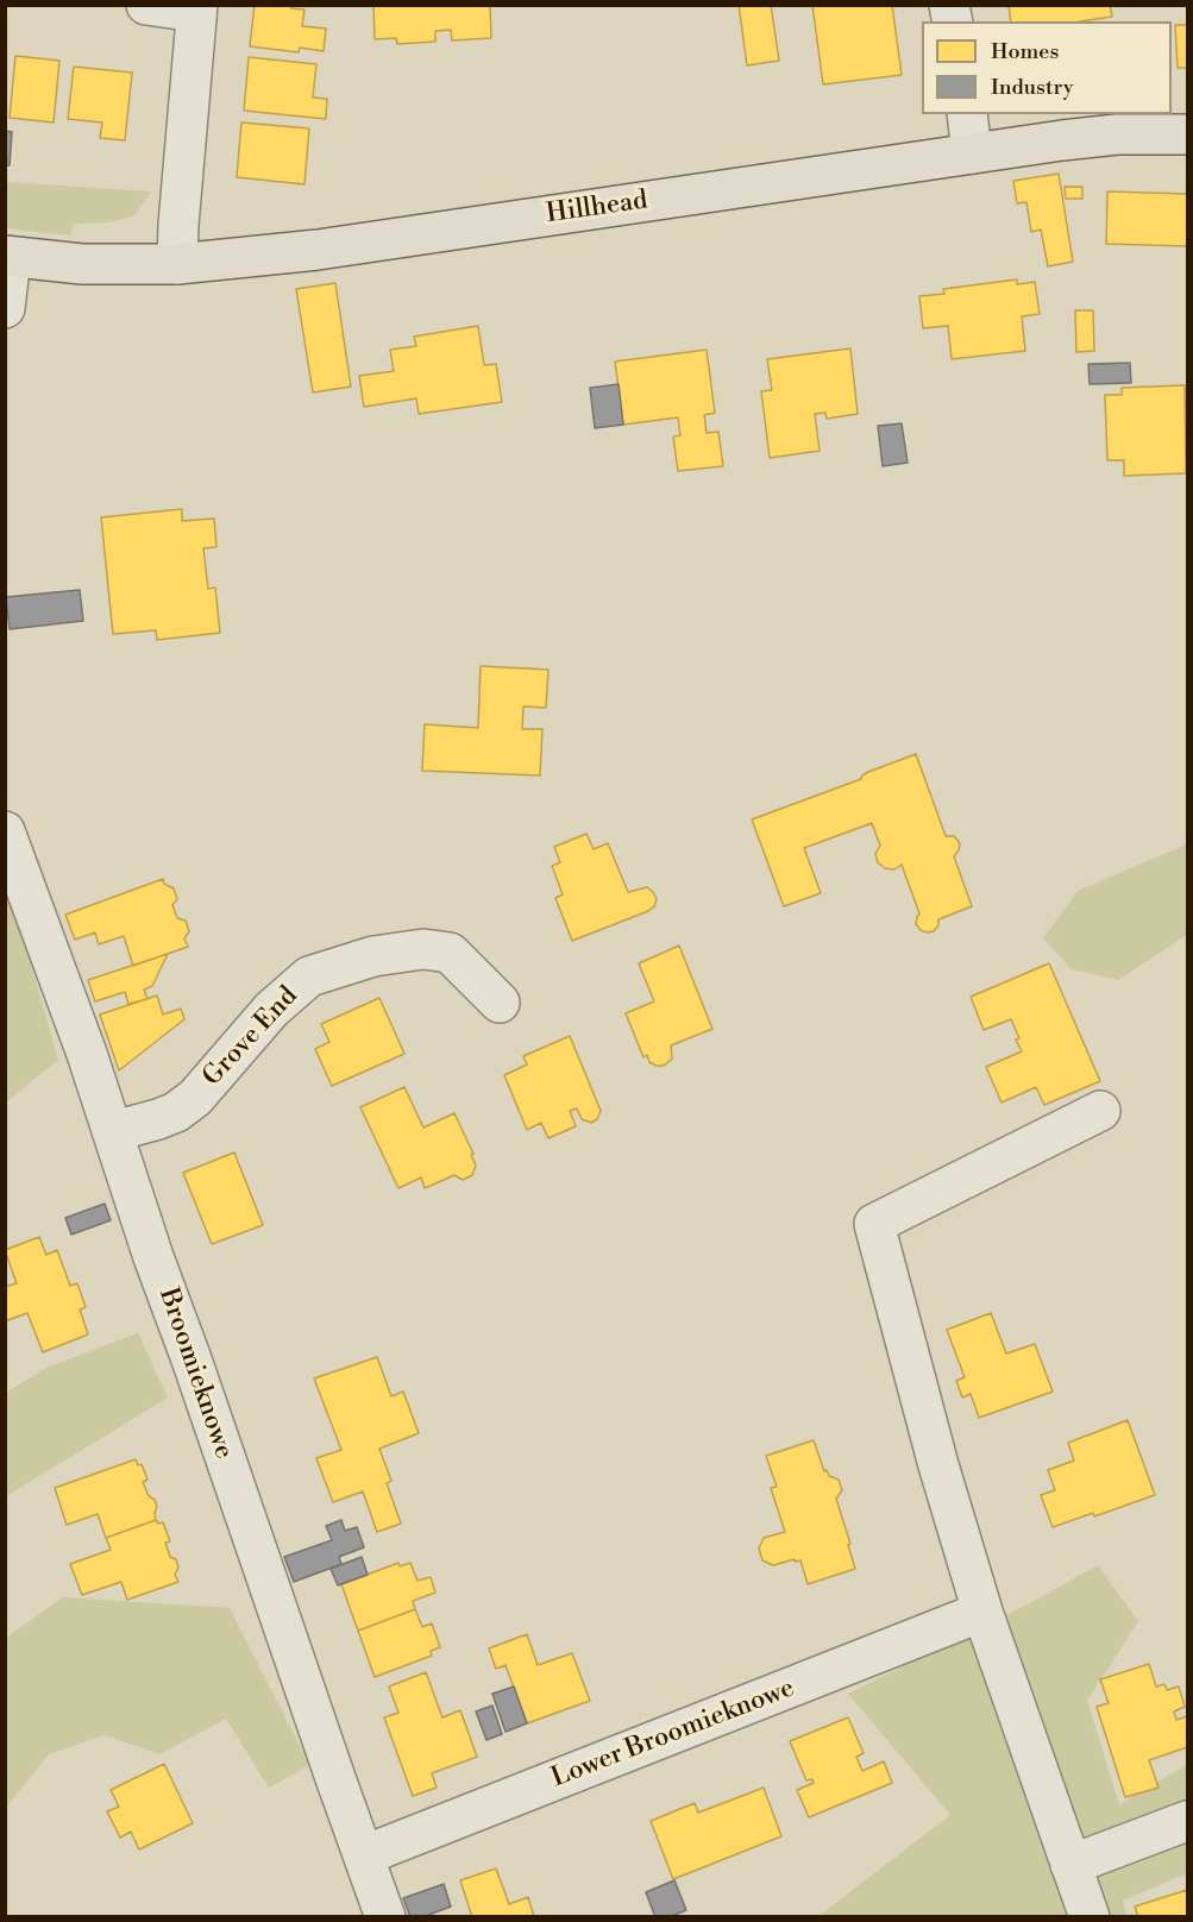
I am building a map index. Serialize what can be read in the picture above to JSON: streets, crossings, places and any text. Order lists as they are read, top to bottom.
{
  "streets": {
    "main road": ["Hillhead"],
    "street": ["Grove End", "Broomieknowe", "Lower Broomieknowe"]
  },
  "crossings": [
    ["Grove End", "Broomieknowe"],
    ["Broomieknowe", "Lower Broomieknowe"]
  ],
  "legend": ["Homes", "Industry"]
}
